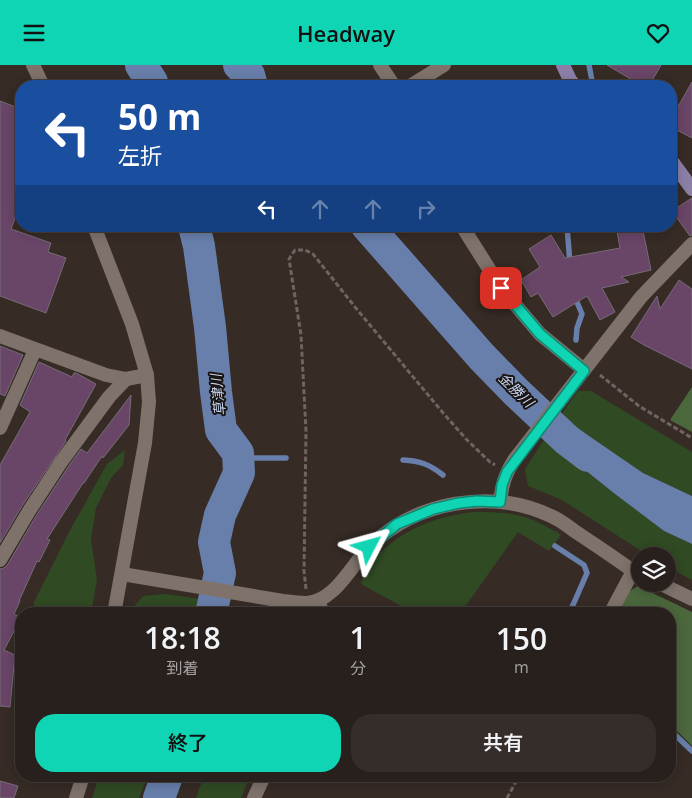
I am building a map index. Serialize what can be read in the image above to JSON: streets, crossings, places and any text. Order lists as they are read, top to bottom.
{
  "water": ["金勝川", "草津川"],
  "page": {
    "header": "Headway",
    "turn": ["50 m", "左折"],
    "eta": [
      "18:18",
      "到着",
      "1",
      "分",
      "150",
      "m"
    ],
    "buttons": ["終了", "共有"]
  }
}
